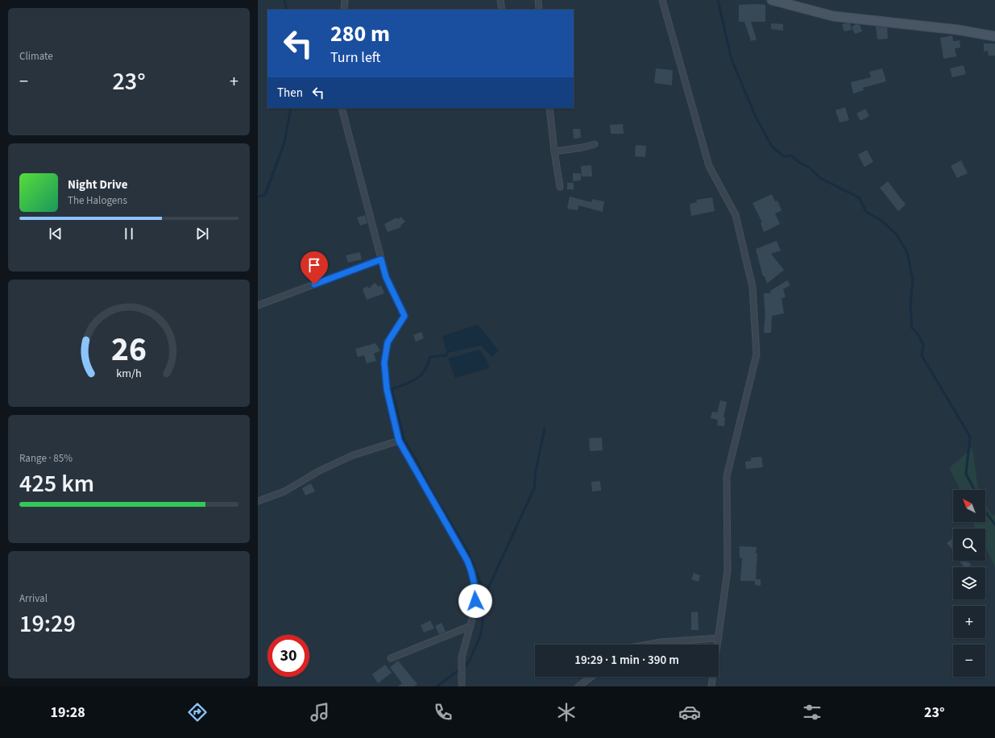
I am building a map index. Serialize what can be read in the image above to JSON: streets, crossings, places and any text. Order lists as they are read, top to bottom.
{
  "north": "top left",
  "page": {
    "tile": [
      "Climate",
      ["Range · 85%", "425 km"],
      ["Arrival", "19:29"]
    ],
    "turn": ["280 m", "Turn left"],
    "heat": ["−", "23°", "+"],
    "then": "Then",
    "song": ["Night Drive", "The Halogens"],
    "map_buttons": ["+", "−"],
    "limit": "30",
    "trip": "19:29 · 1 min · 390 m",
    "tabs": ["19:28", "23°"],
    "gauge": ["26", "km/h"]
  }
}
